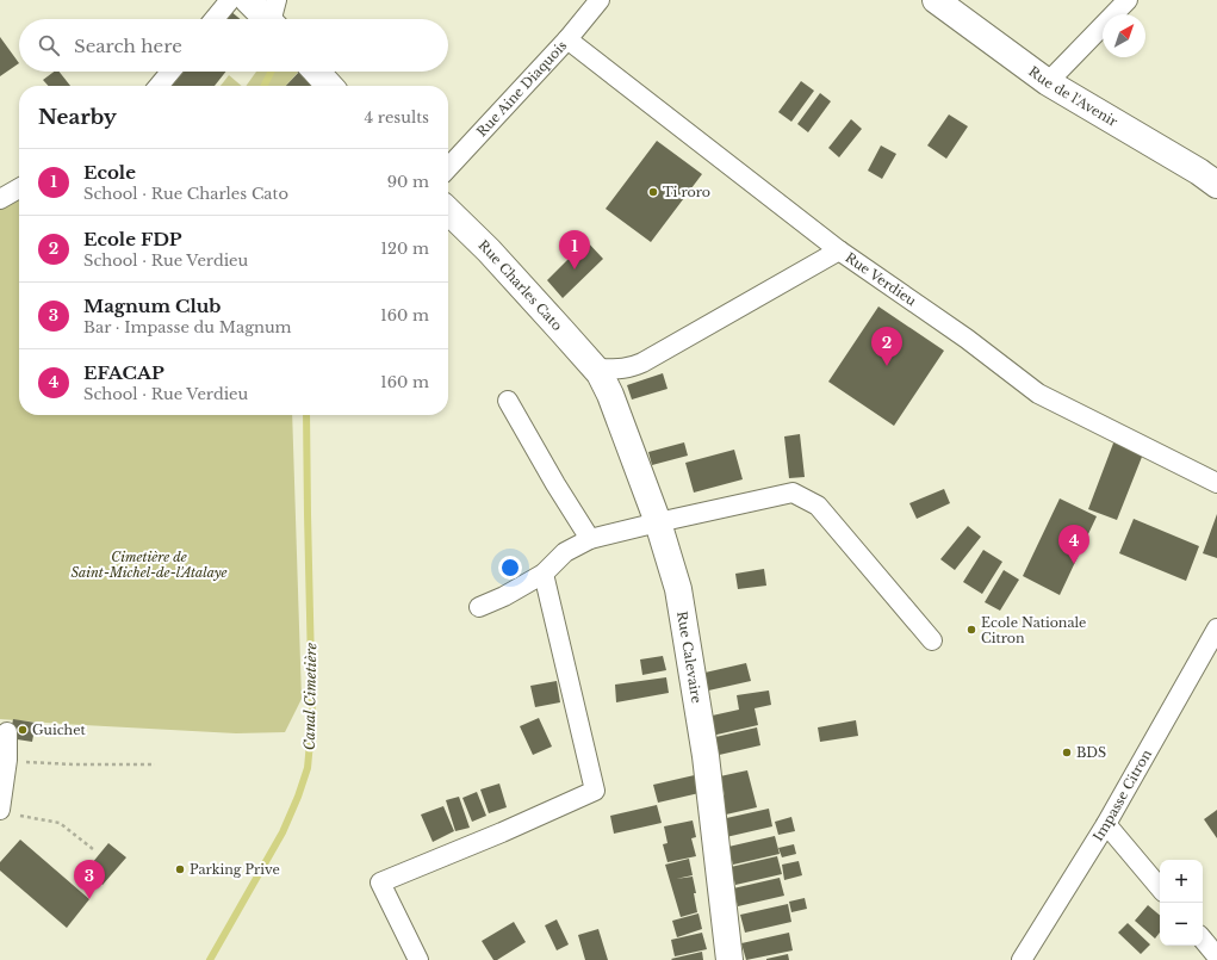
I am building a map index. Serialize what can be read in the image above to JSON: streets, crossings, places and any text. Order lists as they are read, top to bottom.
{
  "streets": {
    "main road": ["Rue de l'Avenir", "Rue Charles Cato", "Rue Calevaire"],
    "street": ["Rue Aine Diaquois", "Rue Verdieu", "Impasse Citron"]
  },
  "crossings": [
    ["Rue Aine Diaquois", "Rue Verdieu"],
    ["Rue Charles Cato", "Rue Calevaire"]
  ],
  "water": ["Canal Cimetière"],
  "parks": ["Cimetière de Saint-Michel-de-l'Atalaye"],
  "places": [
    "Ti roro",
    "Ecole Nationale Citron",
    "Guichet",
    "BDS",
    "Parking Prive"
  ],
  "north": "top right",
  "page": {
    "search": "Search here",
    "heading": ["Nearby", "4 results"],
    "list": [
      {
        "mark": "1",
        "name": "Ecole",
        "note": "School · Rue Charles Cato",
        "value": "90 m"
      },
      {
        "mark": "2",
        "name": "Ecole FDP",
        "note": "School · Rue Verdieu",
        "value": "120 m"
      },
      {
        "mark": "3",
        "name": "Magnum Club",
        "note": "Bar · Impasse du Magnum",
        "value": "160 m"
      },
      {
        "mark": "4",
        "name": "EFACAP",
        "note": "School · Rue Verdieu",
        "value": "160 m"
      }
    ],
    "pins": [
      "1",
      "2",
      "4",
      "3"
    ],
    "map_buttons": ["+", "−"]
  }
}
